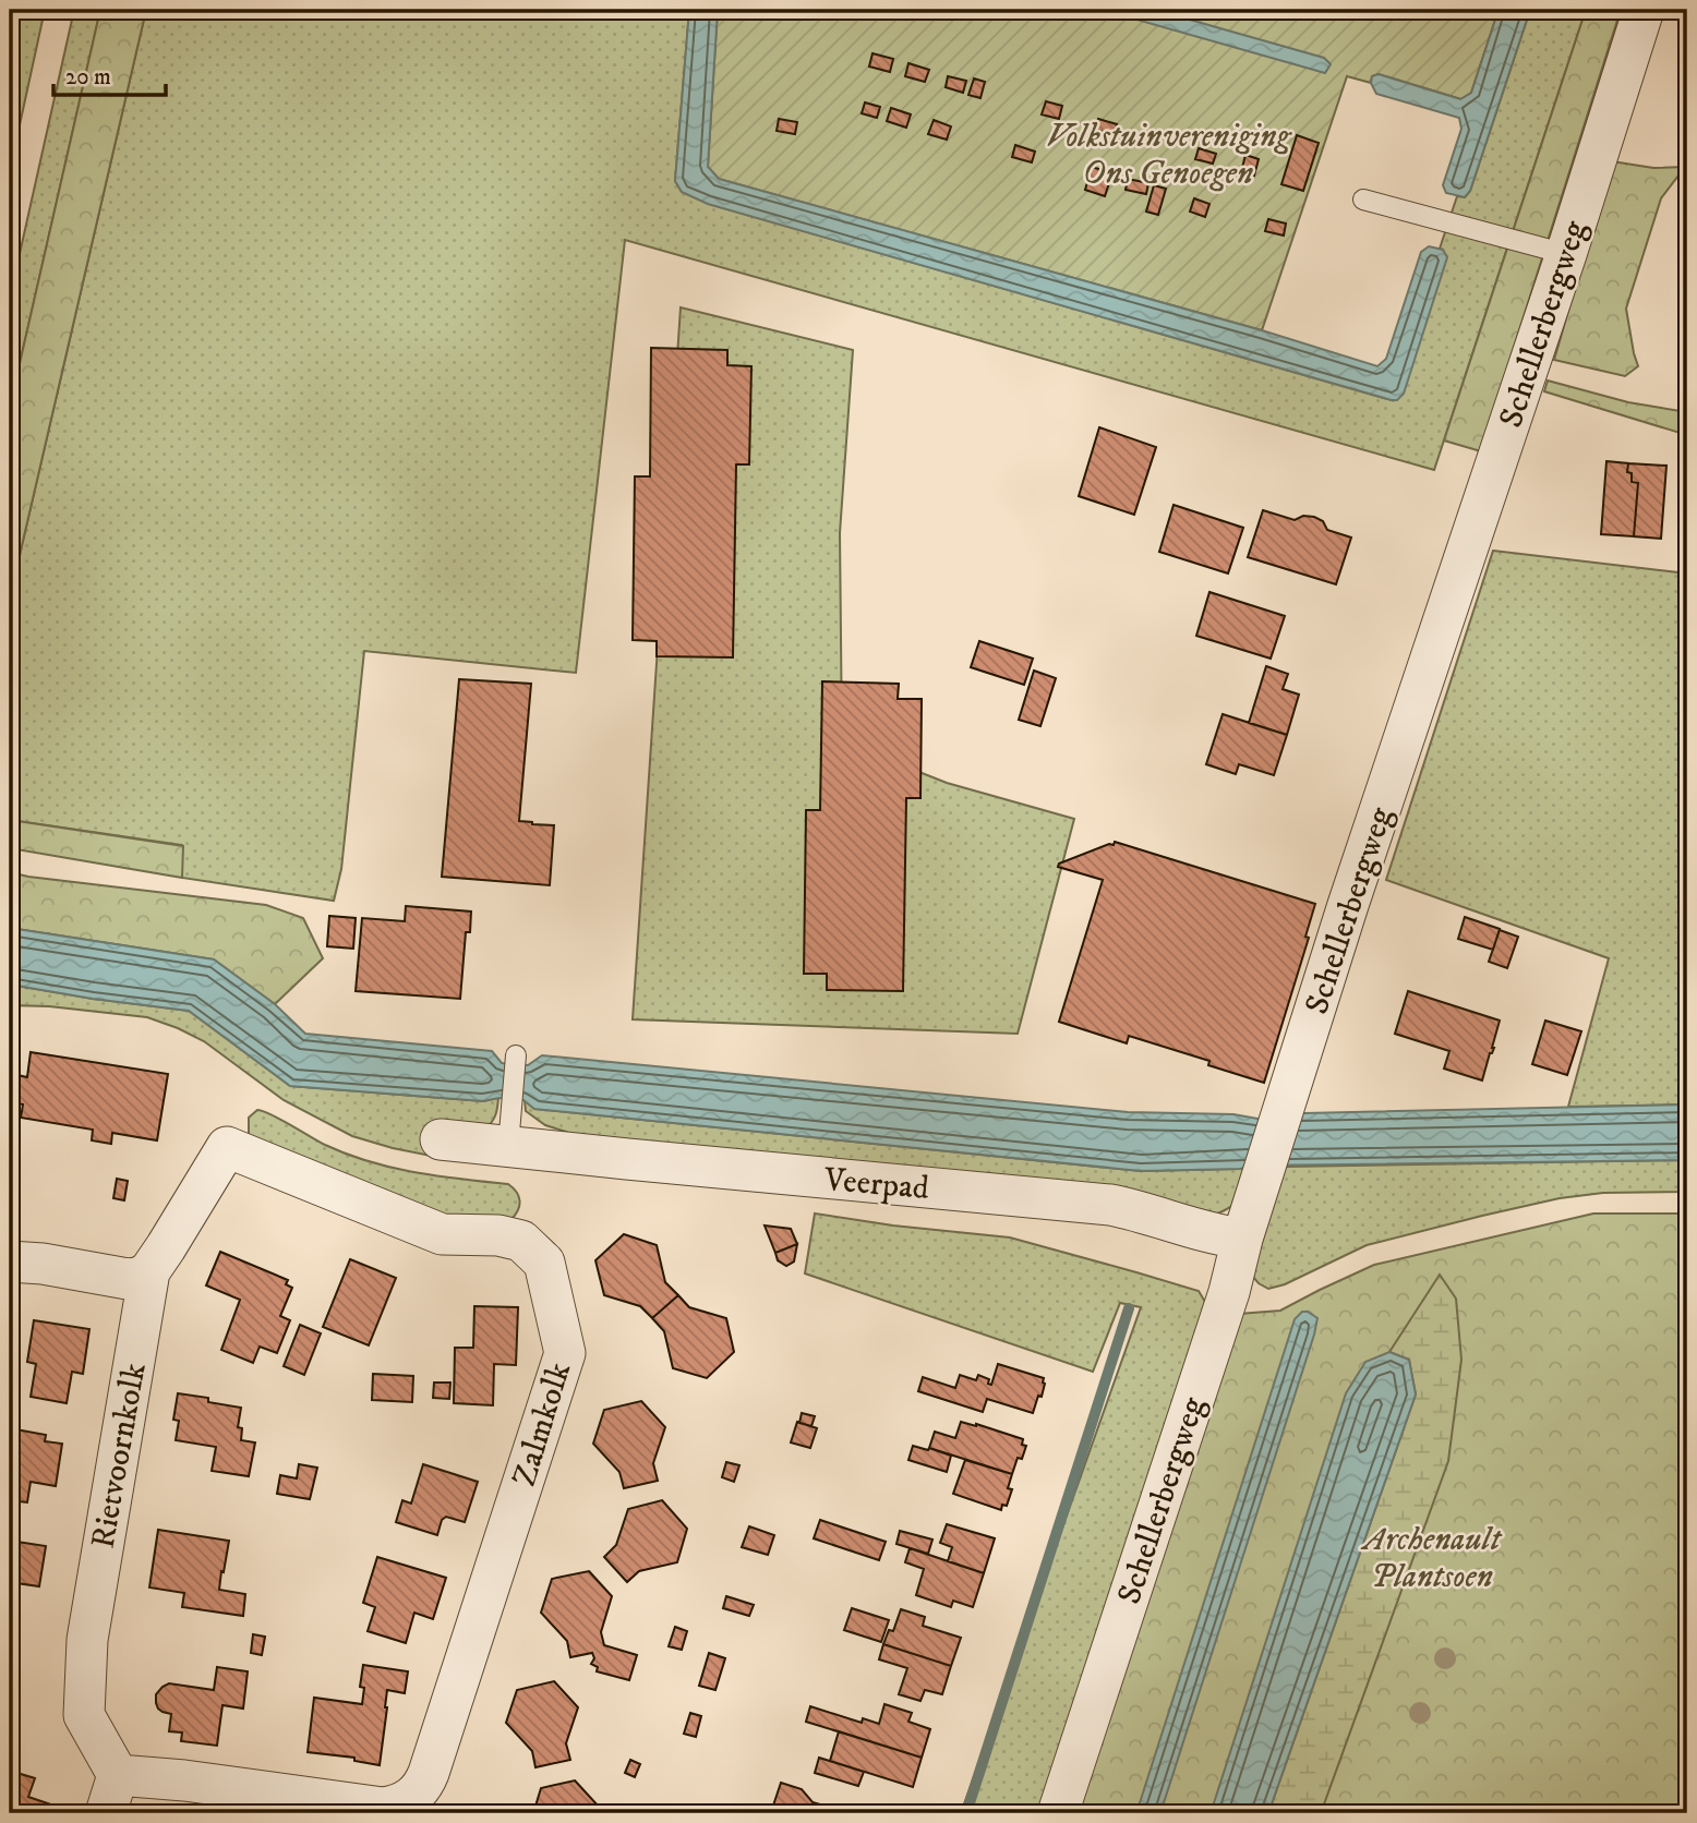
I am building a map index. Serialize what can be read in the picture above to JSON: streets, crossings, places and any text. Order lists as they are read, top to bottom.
{
  "streets": {
    "street": [
      "Schellerbergweg",
      "Veerpad",
      "Zalmkolk",
      "Rietvoornkolk"
    ]
  },
  "crossings": [
    ["Schellerbergweg", "Veerpad"],
    ["Zalmkolk", "Rietvoornkolk"]
  ],
  "parks": ["Volkstuinvereniging Ons Genoegen", "Archenault Plantsoen"],
  "scale_bar": "20 m"
}
